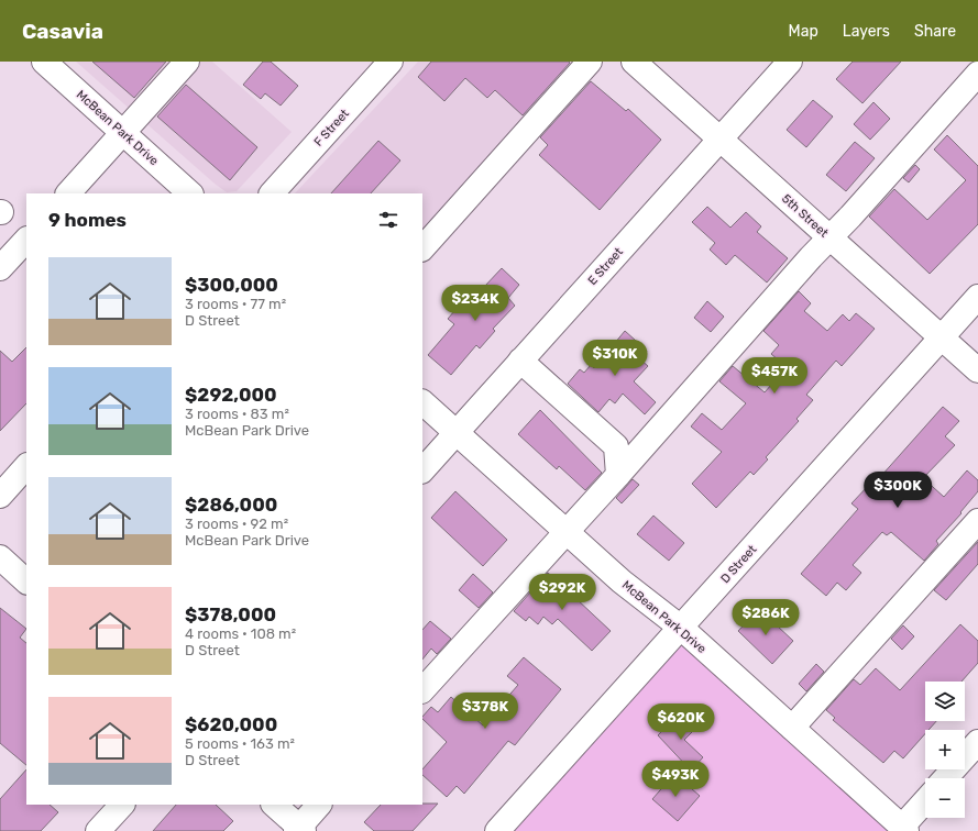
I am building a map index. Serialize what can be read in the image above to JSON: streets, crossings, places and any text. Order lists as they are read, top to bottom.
{
  "streets": {
    "street": [
      "McBean Park Drive",
      "F Street",
      "5th Street",
      "E Street",
      "D Street"
    ]
  },
  "crossings": [
    ["McBean Park Drive", "E Street"],
    ["McBean Park Drive", "D Street"],
    ["5th Street", "E Street"],
    ["5th Street", "D Street"]
  ],
  "page": {
    "header": "Casavia",
    "nav": ["Map", "Layers", "Share"],
    "heading": "9 homes",
    "list": [
      {
        "name": "$300,000",
        "note": "3 rooms · 77 m² · D Street"
      },
      {
        "name": "$292,000",
        "note": "3 rooms · 83 m² · McBean Park Drive"
      },
      {
        "name": "$286,000",
        "note": "3 rooms · 92 m² · McBean Park Drive"
      },
      {
        "name": "$378,000",
        "note": "4 rooms · 108 m² · D Street"
      },
      {
        "name": "$620,000",
        "note": "5 rooms · 163 m² · D Street"
      }
    ],
    "price": [
      "$234K",
      "$310K",
      "$457K",
      "$300K",
      "$292K",
      "$286K",
      "$378K",
      "$620K",
      "$493K"
    ],
    "map_buttons": ["+", "−"]
  }
}
